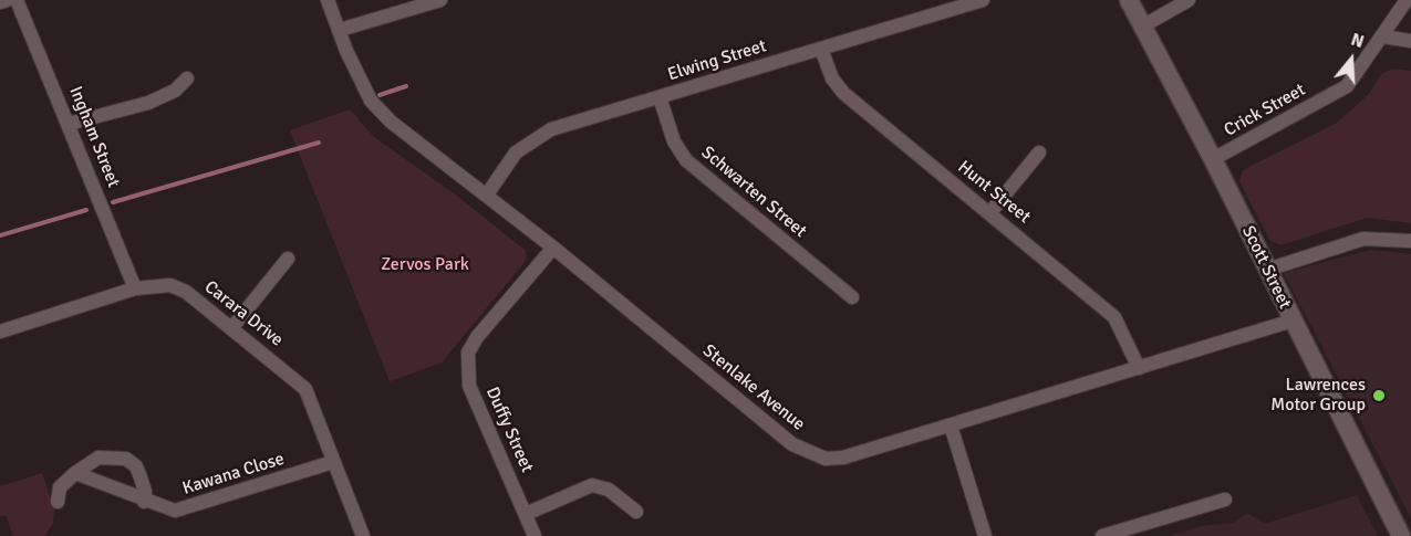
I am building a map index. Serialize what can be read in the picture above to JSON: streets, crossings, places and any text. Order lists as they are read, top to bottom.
{
  "streets": {
    "street": [
      "Elwing Street",
      "Crick Street",
      "Ingham Street",
      "Schwarten Street",
      "Hunt Street",
      "Scott Street",
      "Carara Drive",
      "Stenlake Avenue",
      "Duffy Street",
      "Kawana Close"
    ]
  },
  "crossings": [
    ["Elwing Street", "Schwarten Street"],
    ["Elwing Street", "Hunt Street"],
    ["Elwing Street", "Stenlake Avenue"],
    ["Crick Street", "Scott Street"],
    ["Ingham Street", "Carara Drive"],
    ["Hunt Street", "Stenlake Avenue"],
    ["Scott Street", "Stenlake Avenue"],
    ["Carara Drive", "Kawana Close"],
    ["Stenlake Avenue", "Duffy Street"]
  ],
  "parks": ["Zervos Park"],
  "places": ["Lawrences Motor Group"],
  "north": "top"
}
